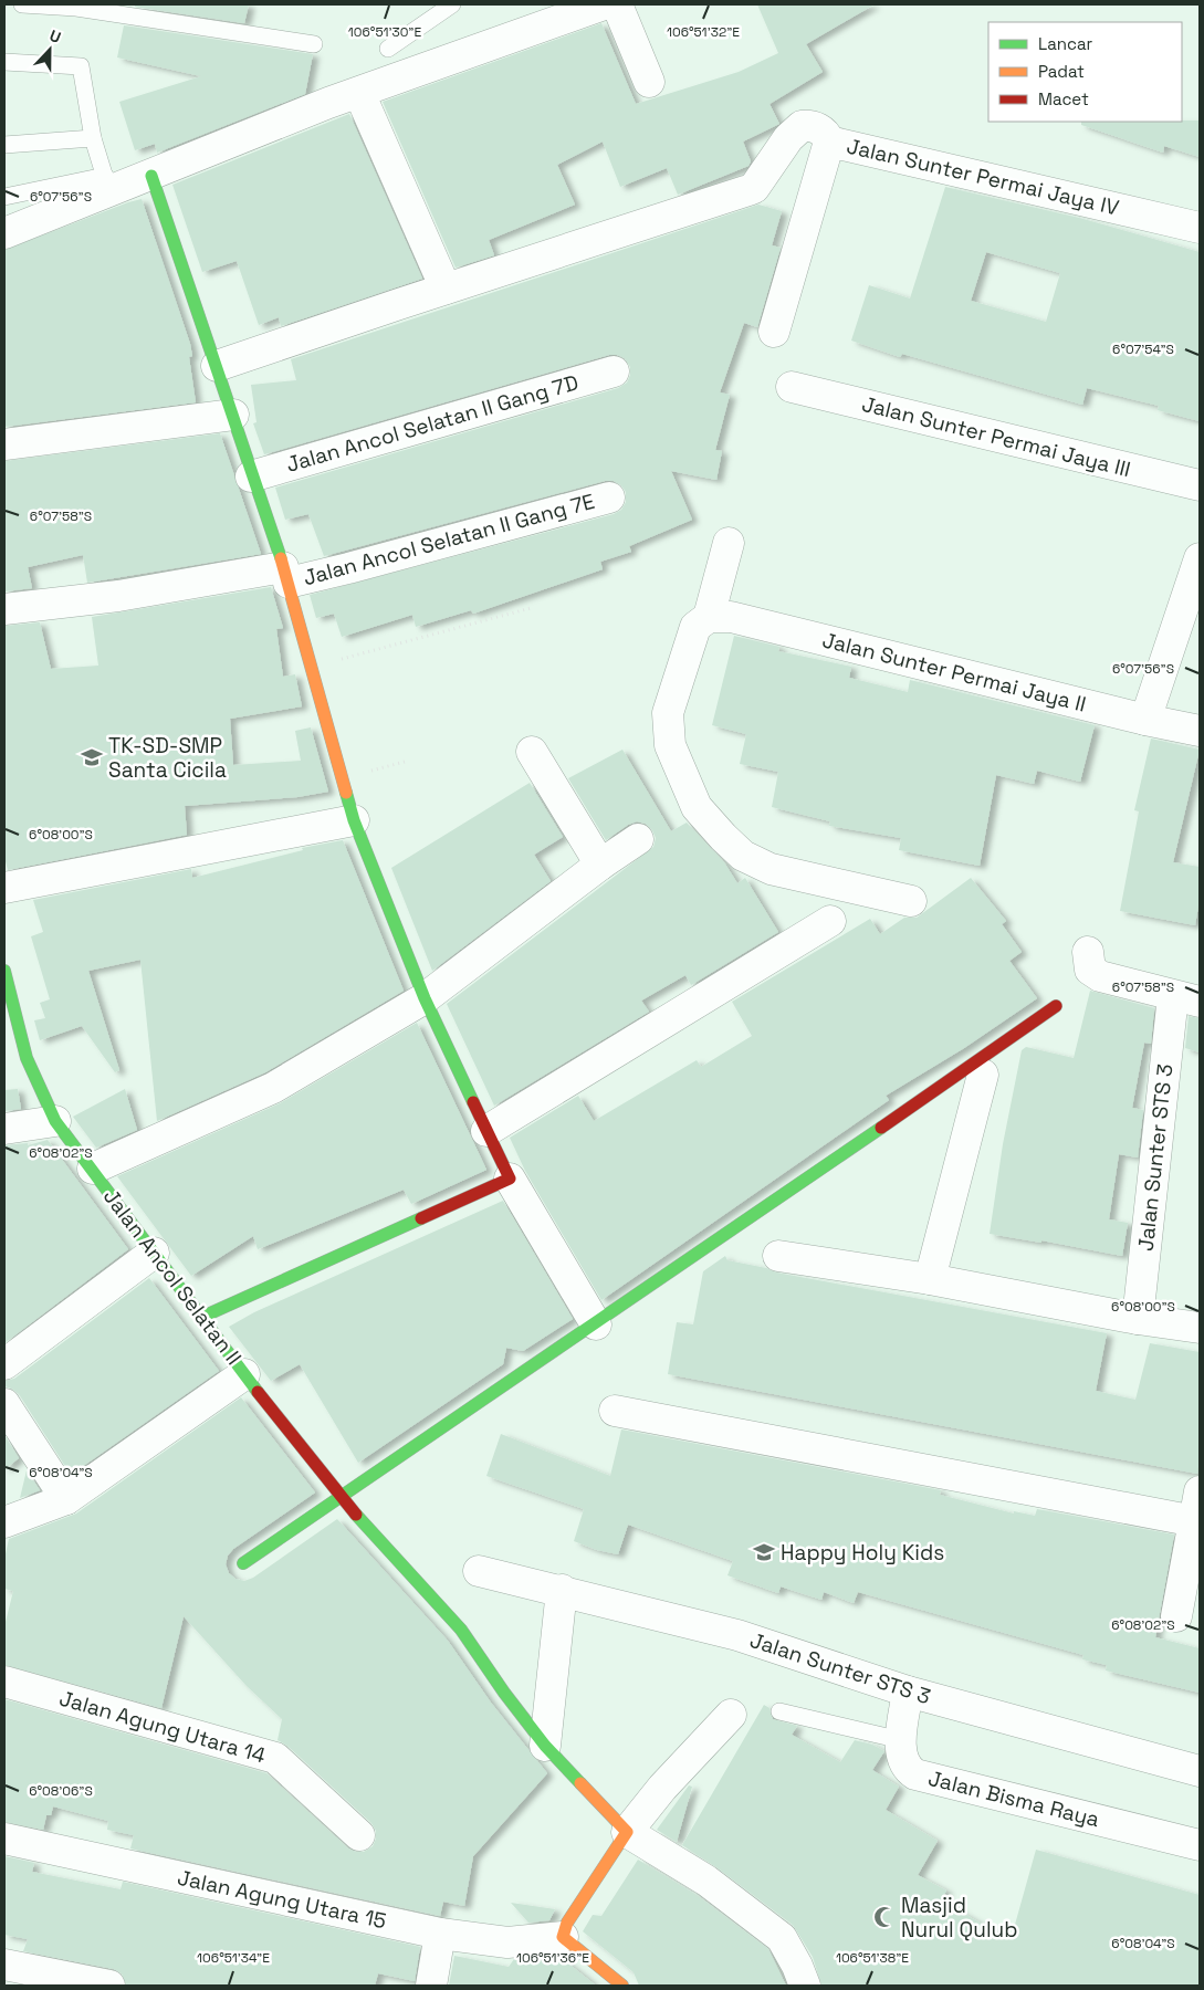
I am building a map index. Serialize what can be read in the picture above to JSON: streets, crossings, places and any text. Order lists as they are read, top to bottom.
{
  "streets": {
    "street": [
      "Jalan Sunter Permai Jaya IV",
      "Jalan Ancol Selatan II Gang 7D",
      "Jalan Sunter Permai Jaya III",
      "Jalan Ancol Selatan II Gang 7E",
      "Jalan Sunter Permai Jaya II",
      "Jalan Sunter STS 3",
      "Jalan Ancol Selatan II",
      "Jalan Agung Utara 14",
      "Jalan Bisma Raya",
      "Jalan Agung Utara 15"
    ]
  },
  "crossings": [
    ["Jalan Sunter STS 3", "Jalan Bisma Raya"]
  ],
  "places": {
    "school or university": ["TK-SD-SMP Santa Cicila", "Happy Holy Kids"],
    "mosque": ["Masjid Nurul Qulub"]
  },
  "legend": ["Lancar", "Padat", "Macet"],
  "north": "top",
  "coordinates": [
    "106°51'30\"E",
    "106°51'32\"E",
    "6°07'56\"S",
    "6°07'54\"S",
    "6°07'58\"S",
    "6°08'00\"S",
    "6°08'02\"S",
    "6°08'04\"S",
    "6°08'06\"S",
    "106°51'34\"E",
    "106°51'36\"E",
    "106°51'38\"E"
  ]
}
